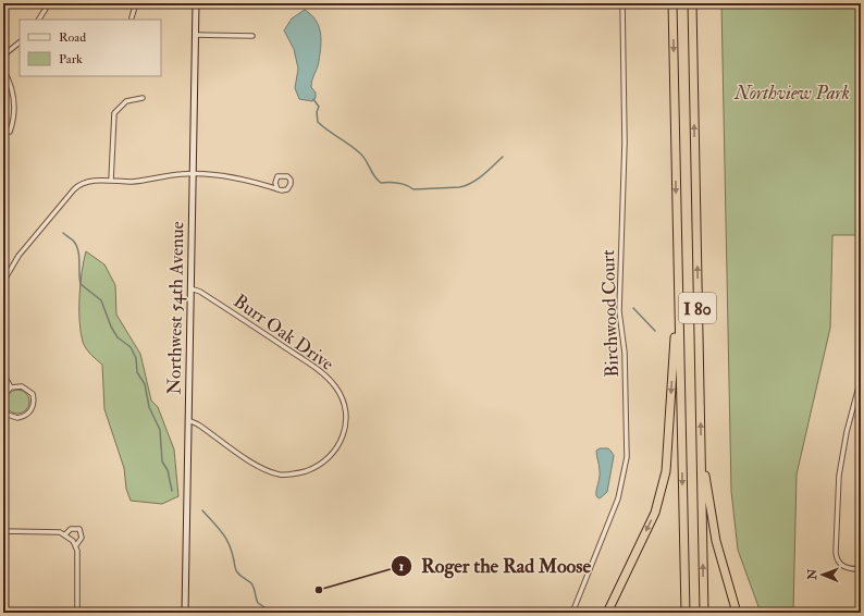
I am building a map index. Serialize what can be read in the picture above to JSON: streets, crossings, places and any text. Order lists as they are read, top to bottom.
{
  "streets": {
    "highway": ["I 80"],
    "street": ["Northwest 54th Avenue", "Birchwood Court", "Burr Oak Drive"]
  },
  "crossings": [
    ["Northwest 54th Avenue", "Burr Oak Drive"]
  ],
  "parks": ["Northview Park"],
  "places": ["Roger the Rad Moose"],
  "legend": ["Road", "Park"],
  "north": "left"
}
